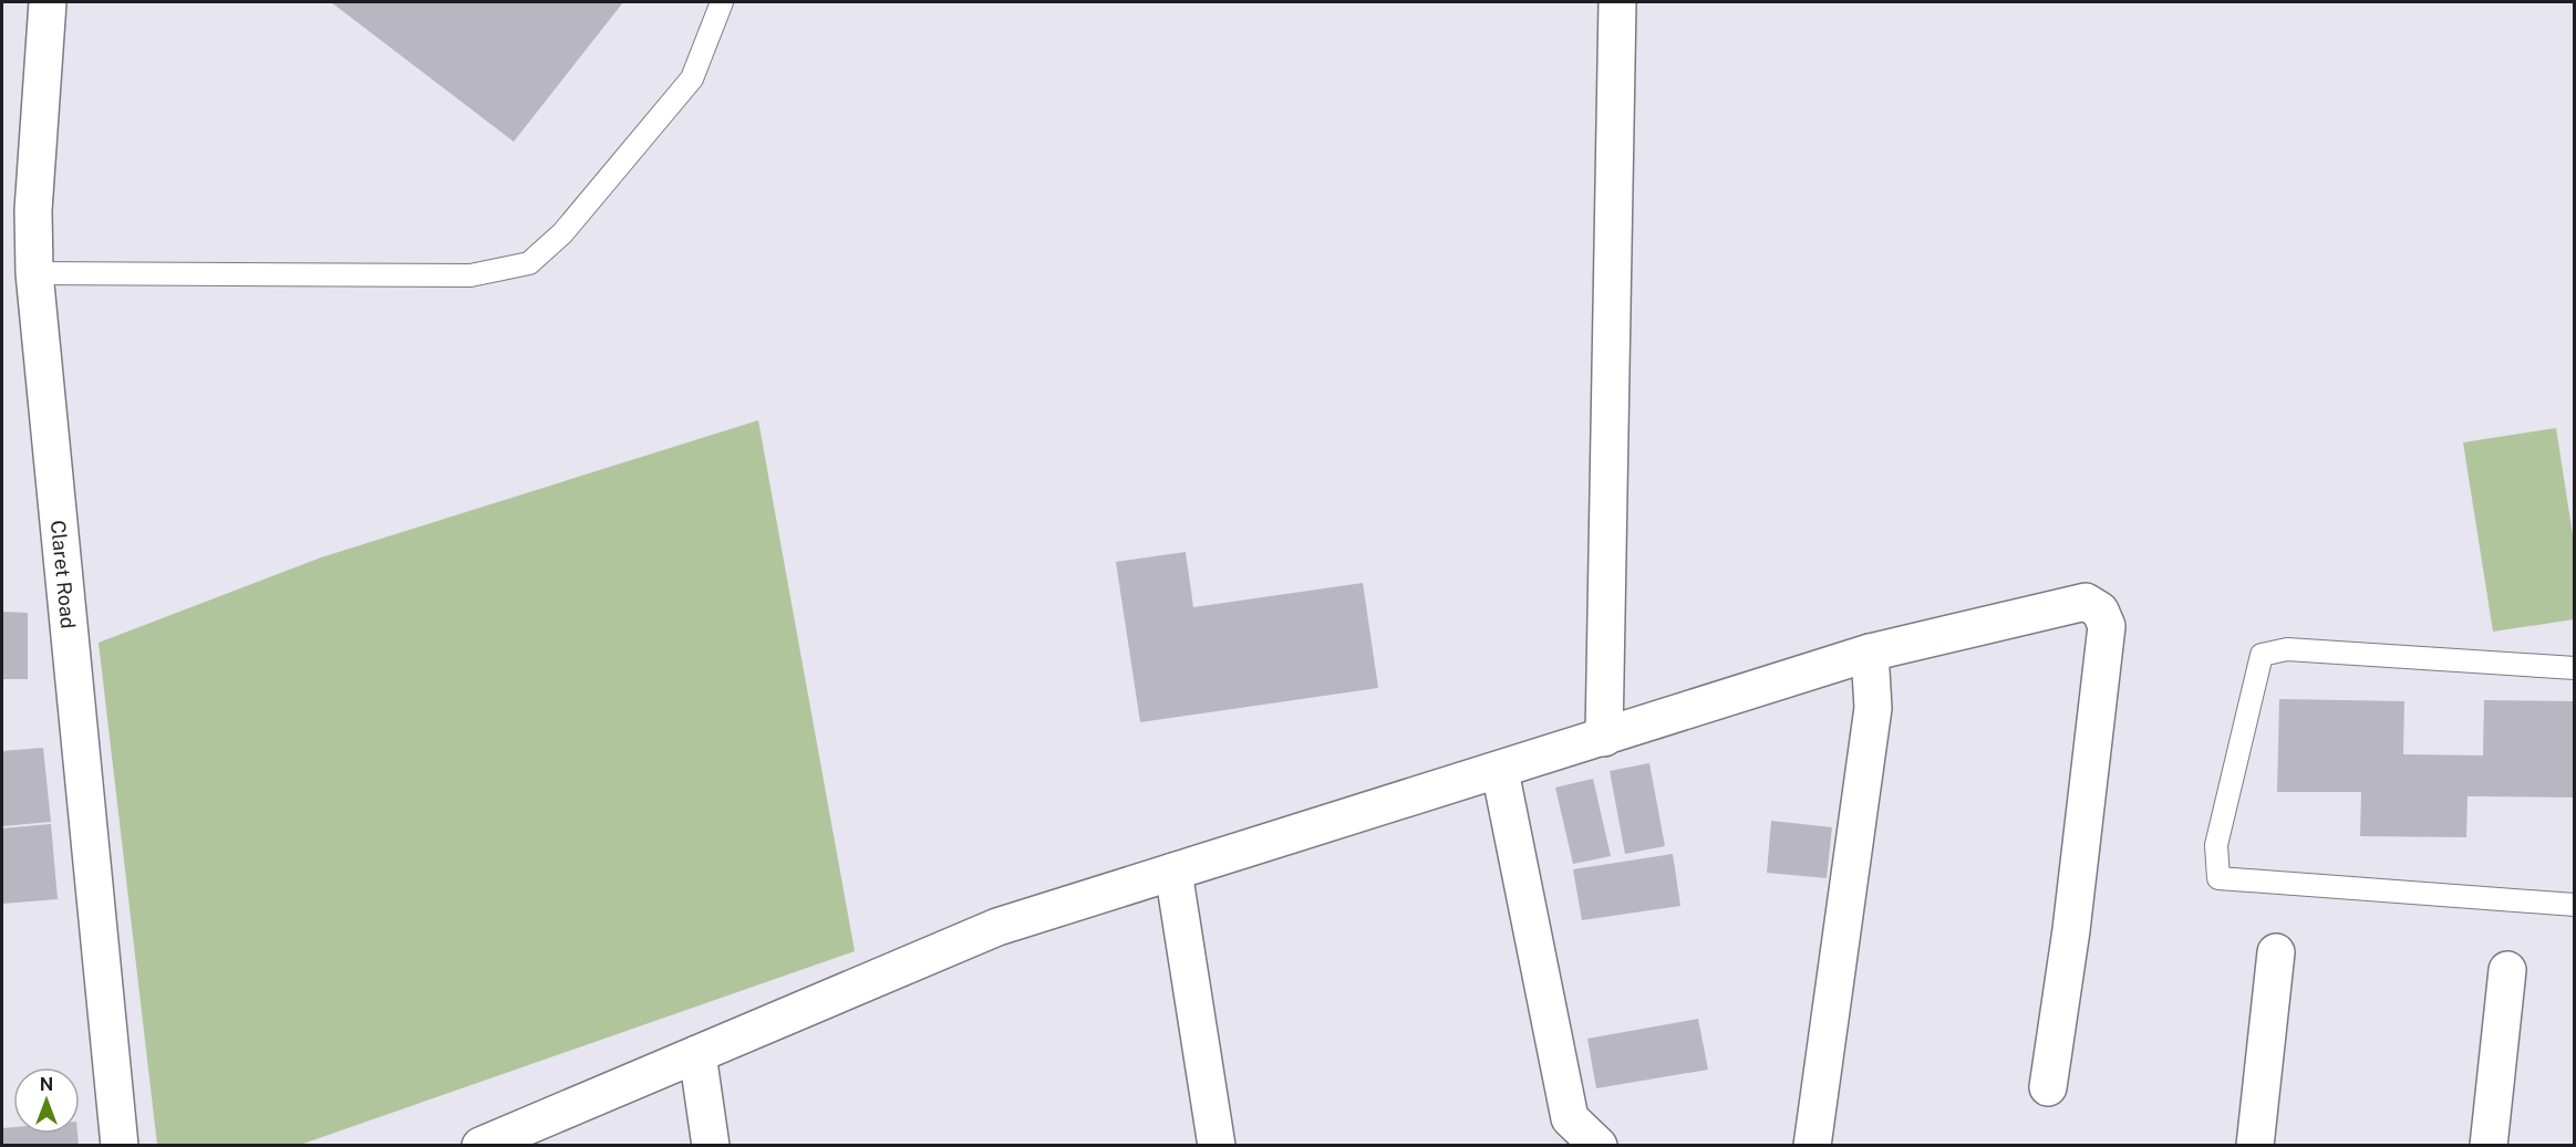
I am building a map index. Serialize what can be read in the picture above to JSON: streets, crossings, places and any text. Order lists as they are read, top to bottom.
{
  "streets": {
    "street": ["Claret Road"]
  },
  "north": "top"
}
